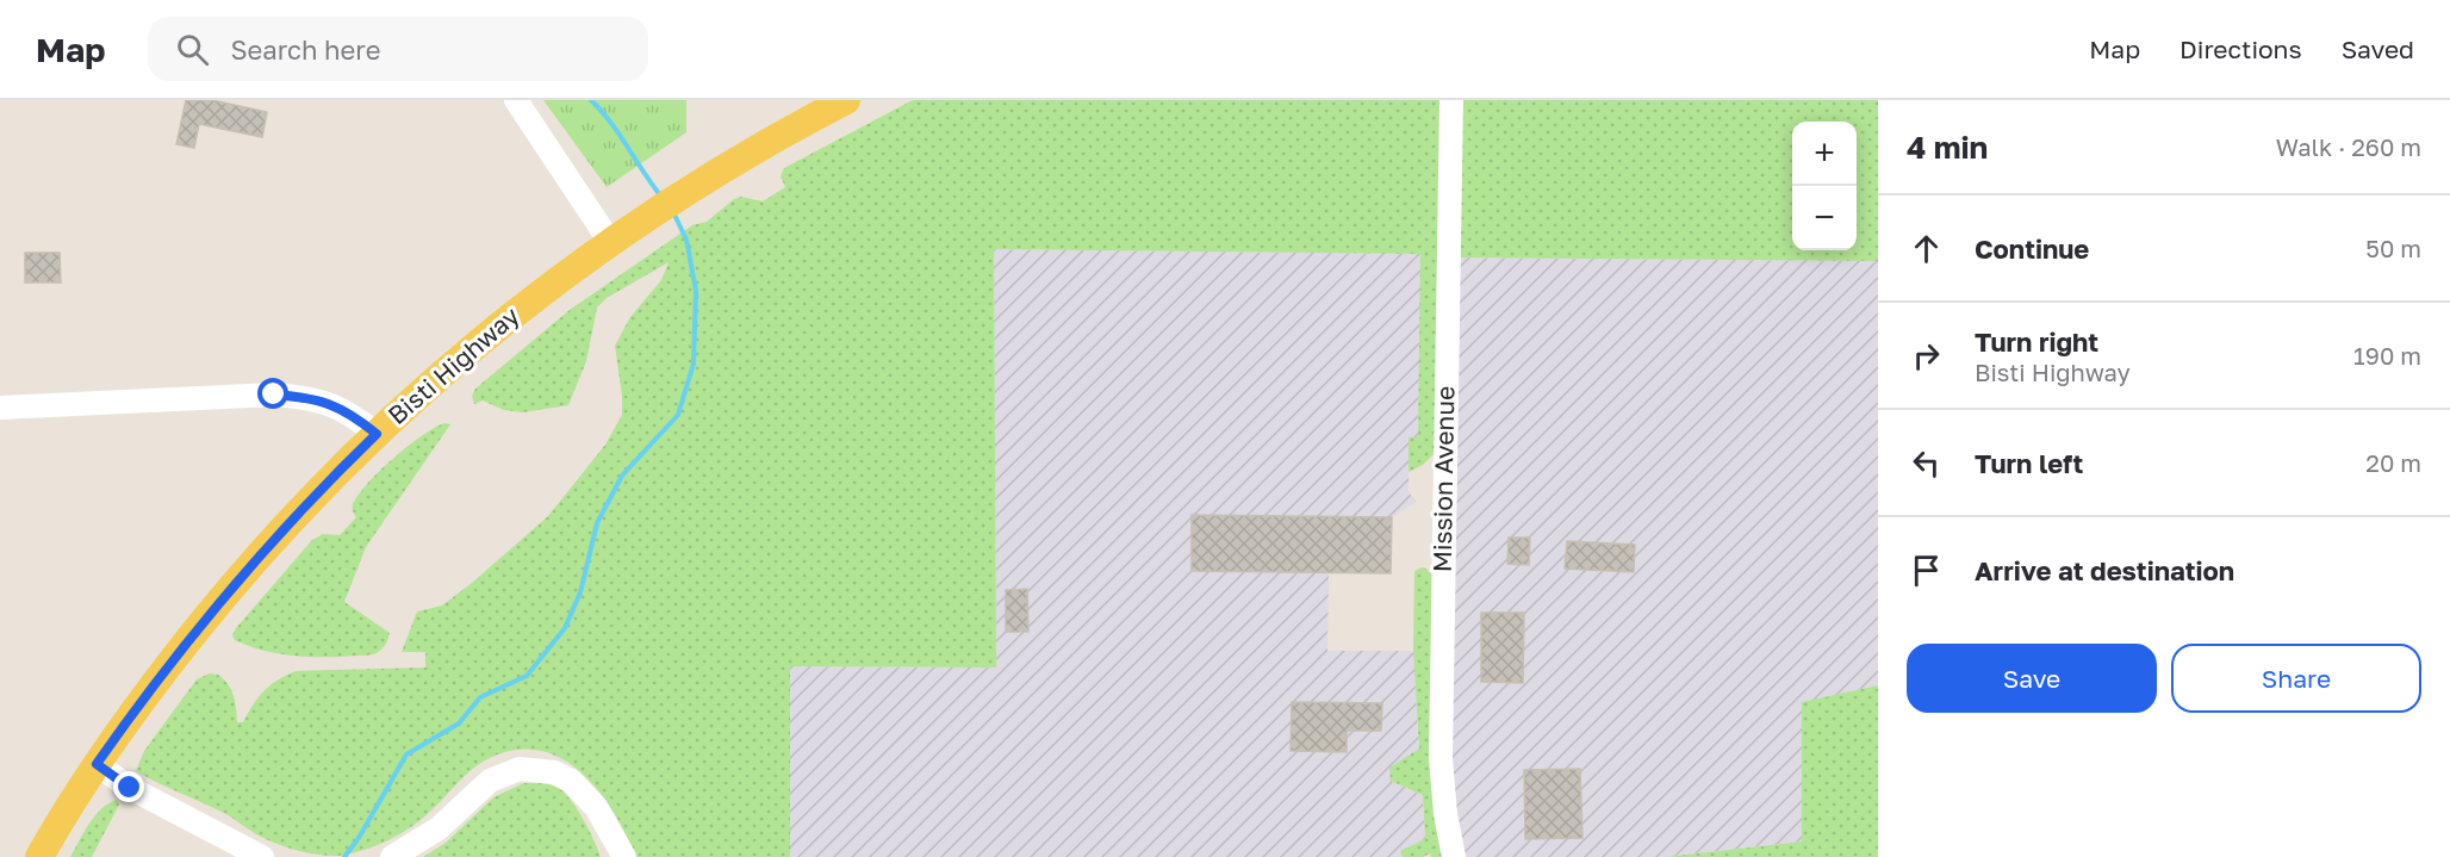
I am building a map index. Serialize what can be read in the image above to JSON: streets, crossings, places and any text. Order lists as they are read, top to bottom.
{
  "streets": {
    "main road": ["Bisti Highway"],
    "street": ["Mission Avenue"]
  },
  "page": {
    "header": "Map",
    "search": "Search here",
    "nav": ["Map", "Directions", "Saved"],
    "heading": ["4 min", "Walk · 260 m"],
    "map_buttons": ["+", "−"],
    "list": [
      ["Continue", "50 m"],
      ["Turn right", "Bisti Highway", "190 m"],
      ["Turn left", "20 m"],
      "Arrive at destination"
    ],
    "buttons": ["Save", "Share"]
  }
}
